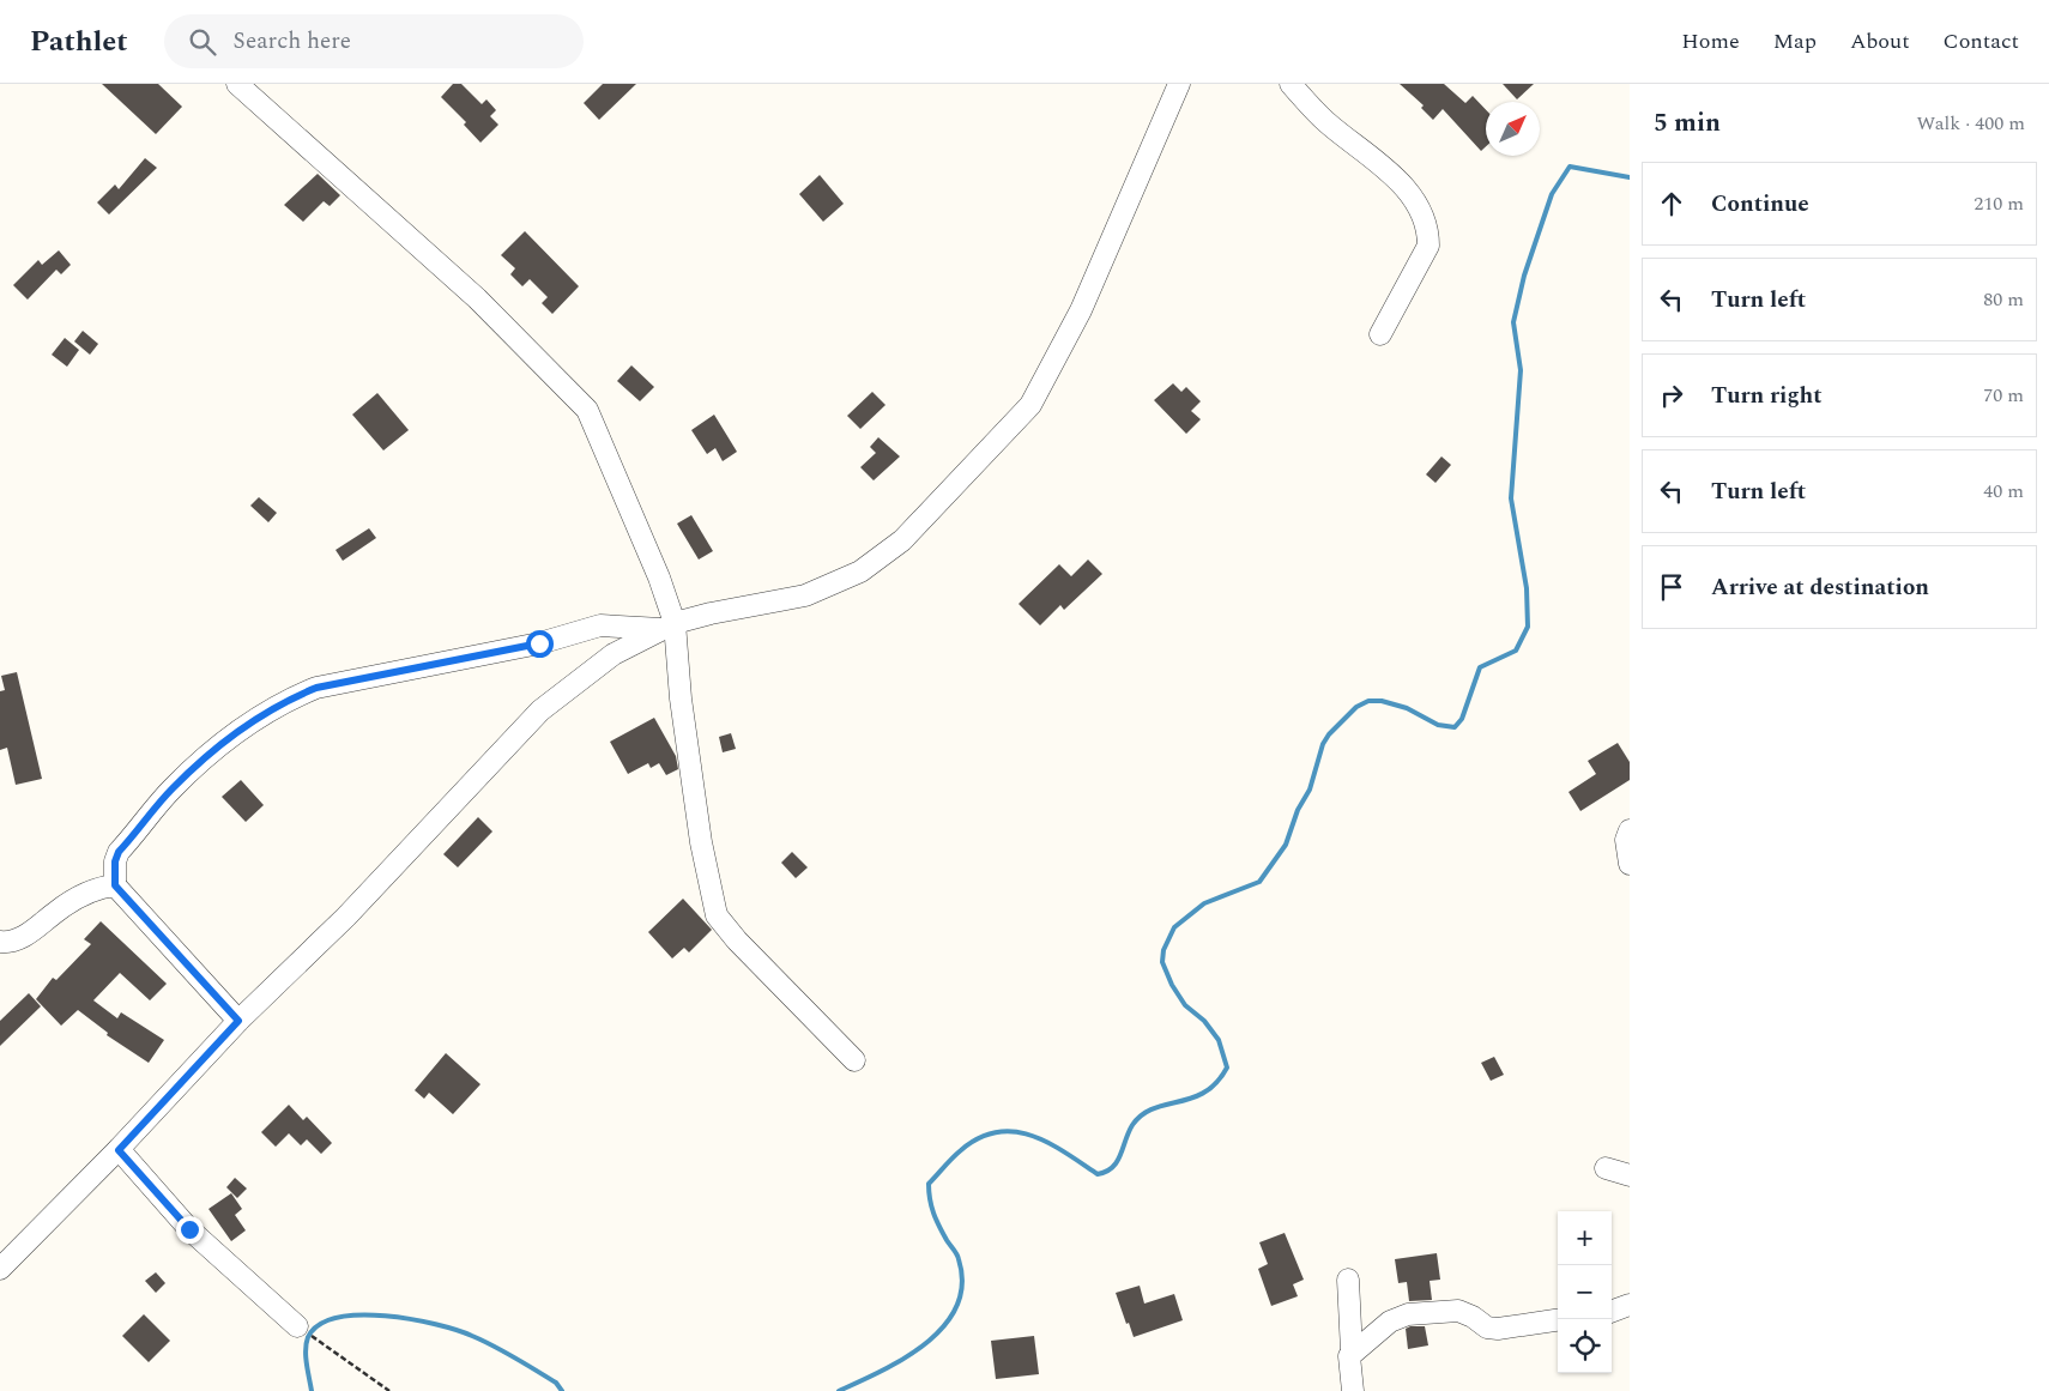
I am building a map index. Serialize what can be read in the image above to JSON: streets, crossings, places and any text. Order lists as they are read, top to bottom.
{
  "north": "top right",
  "page": {
    "header": "Pathlet",
    "search": "Search here",
    "nav": [
      "Home",
      "Map",
      "About",
      "Contact"
    ],
    "heading": ["5 min", "Walk · 400 m"],
    "list": [
      ["Continue", "210 m"],
      ["Turn left", "80 m"],
      ["Turn right", "70 m"],
      ["Turn left", "40 m"],
      "Arrive at destination"
    ],
    "map_buttons": ["+", "−"]
  }
}
